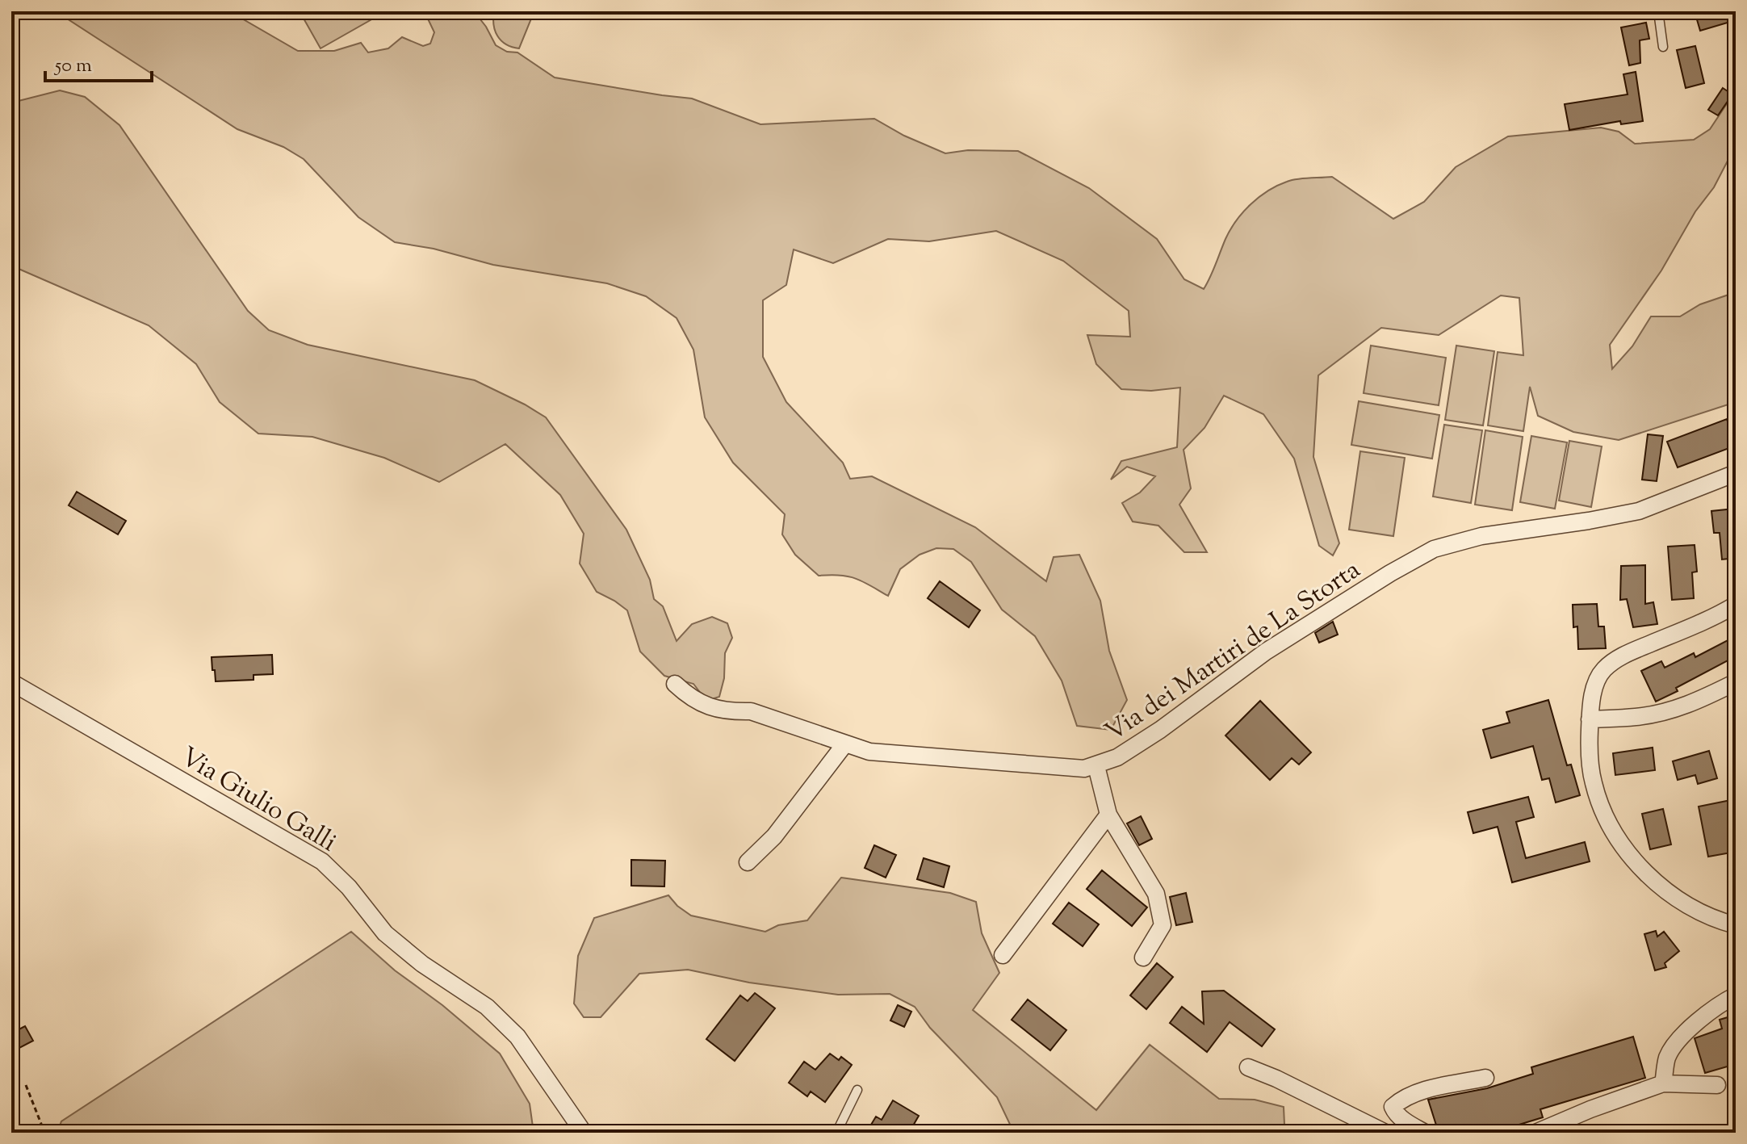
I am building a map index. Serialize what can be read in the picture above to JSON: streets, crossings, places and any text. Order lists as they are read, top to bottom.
{
  "streets": {
    "street": ["Via dei Martiri de La Storta", "Via Giulio Galli"]
  },
  "scale_bar": "50 m"
}
